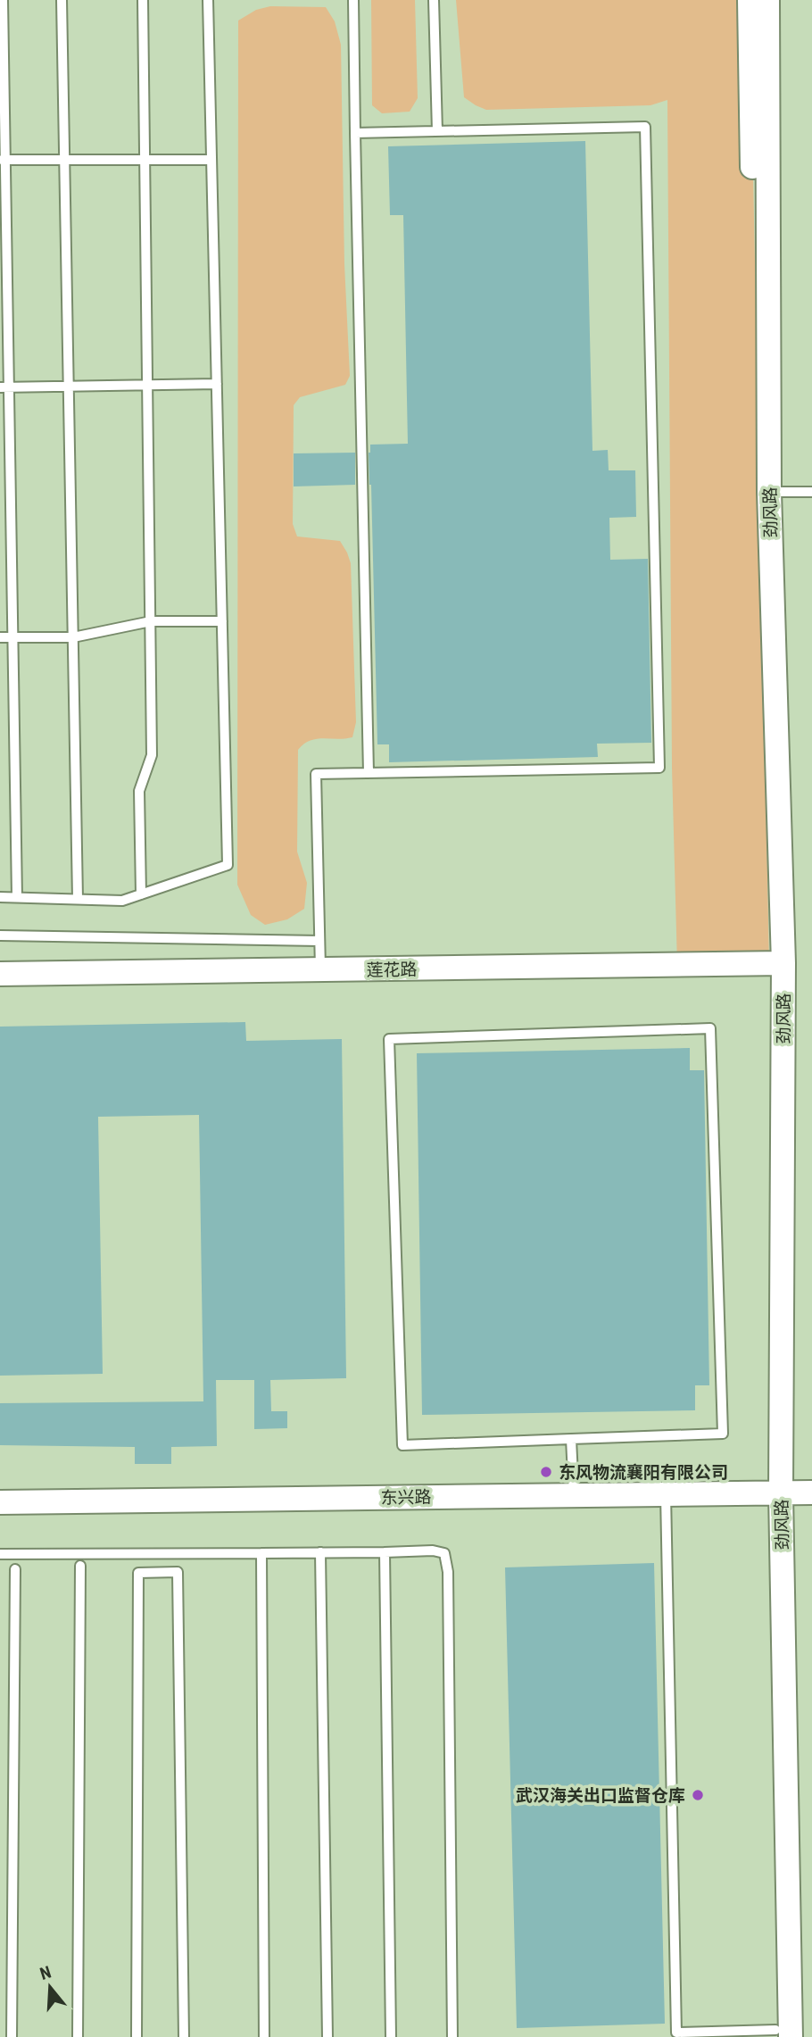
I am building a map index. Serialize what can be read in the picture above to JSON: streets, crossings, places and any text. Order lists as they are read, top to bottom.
{
  "streets": {
    "street": ["劲风路", "莲花路", "东兴路"]
  },
  "crossings": [
    ["劲风路", "莲花路"],
    ["劲风路", "东兴路"]
  ],
  "places": ["东风物流襄阳有限公司", "武汉海关出口监督仓库"],
  "north": "top"
}
